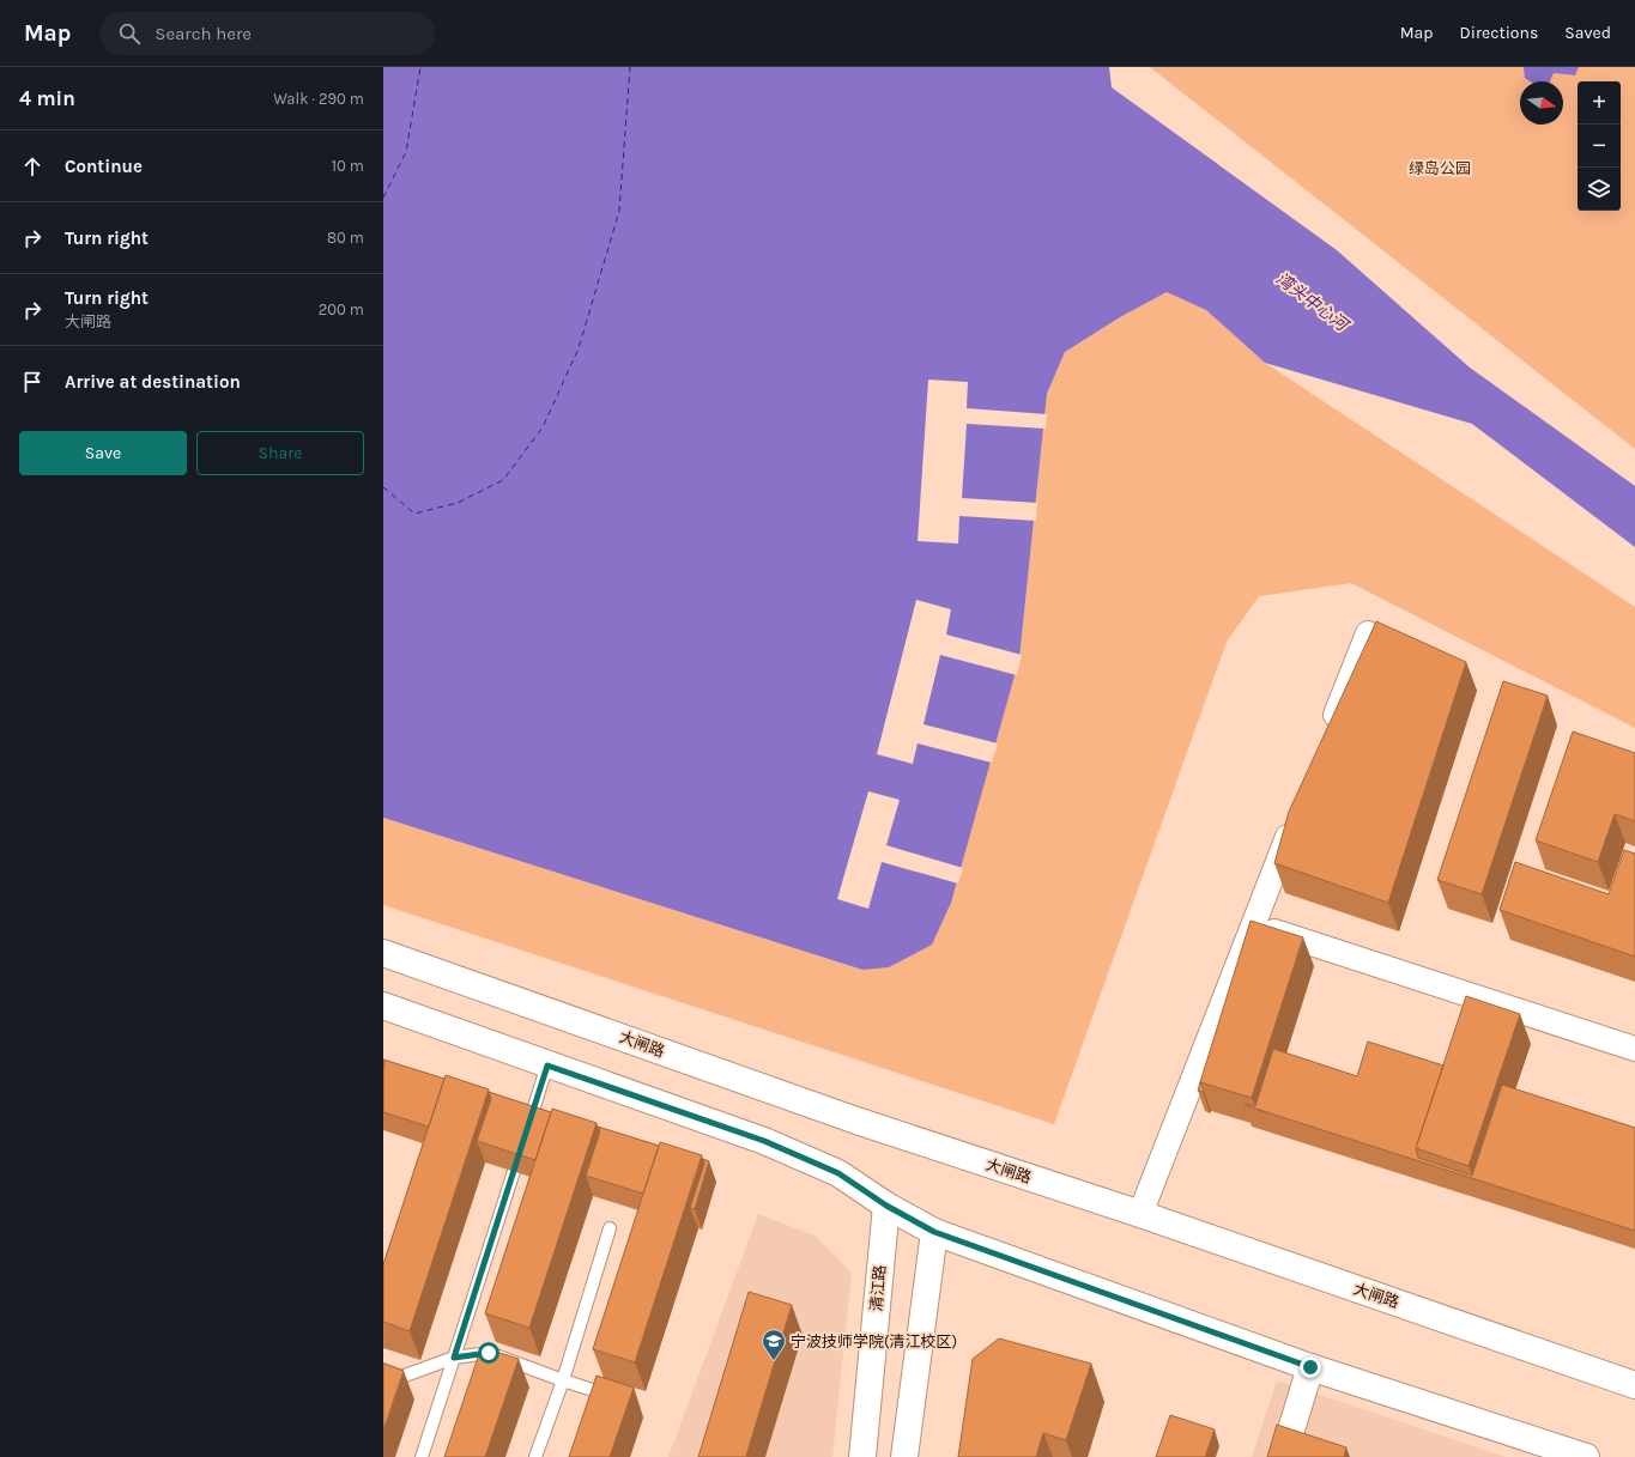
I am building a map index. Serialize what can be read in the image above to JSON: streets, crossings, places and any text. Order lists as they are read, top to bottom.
{
  "streets": {
    "main road": ["大闸路", "清江路"]
  },
  "water": ["湾头中心河"],
  "parks": ["绿岛公园"],
  "places": {
    "school or university": ["宁波技师学院(清江校区)"]
  },
  "north": "right",
  "page": {
    "header": "Map",
    "search": "Search here",
    "nav": ["Map", "Directions", "Saved"],
    "heading": ["4 min", "Walk · 290 m"],
    "map_buttons": ["+", "−"],
    "list": [
      ["Continue", "10 m"],
      ["Turn right", "80 m"],
      ["Turn right", "大闸路", "200 m"],
      "Arrive at destination"
    ],
    "buttons": ["Save", "Share"]
  }
}
